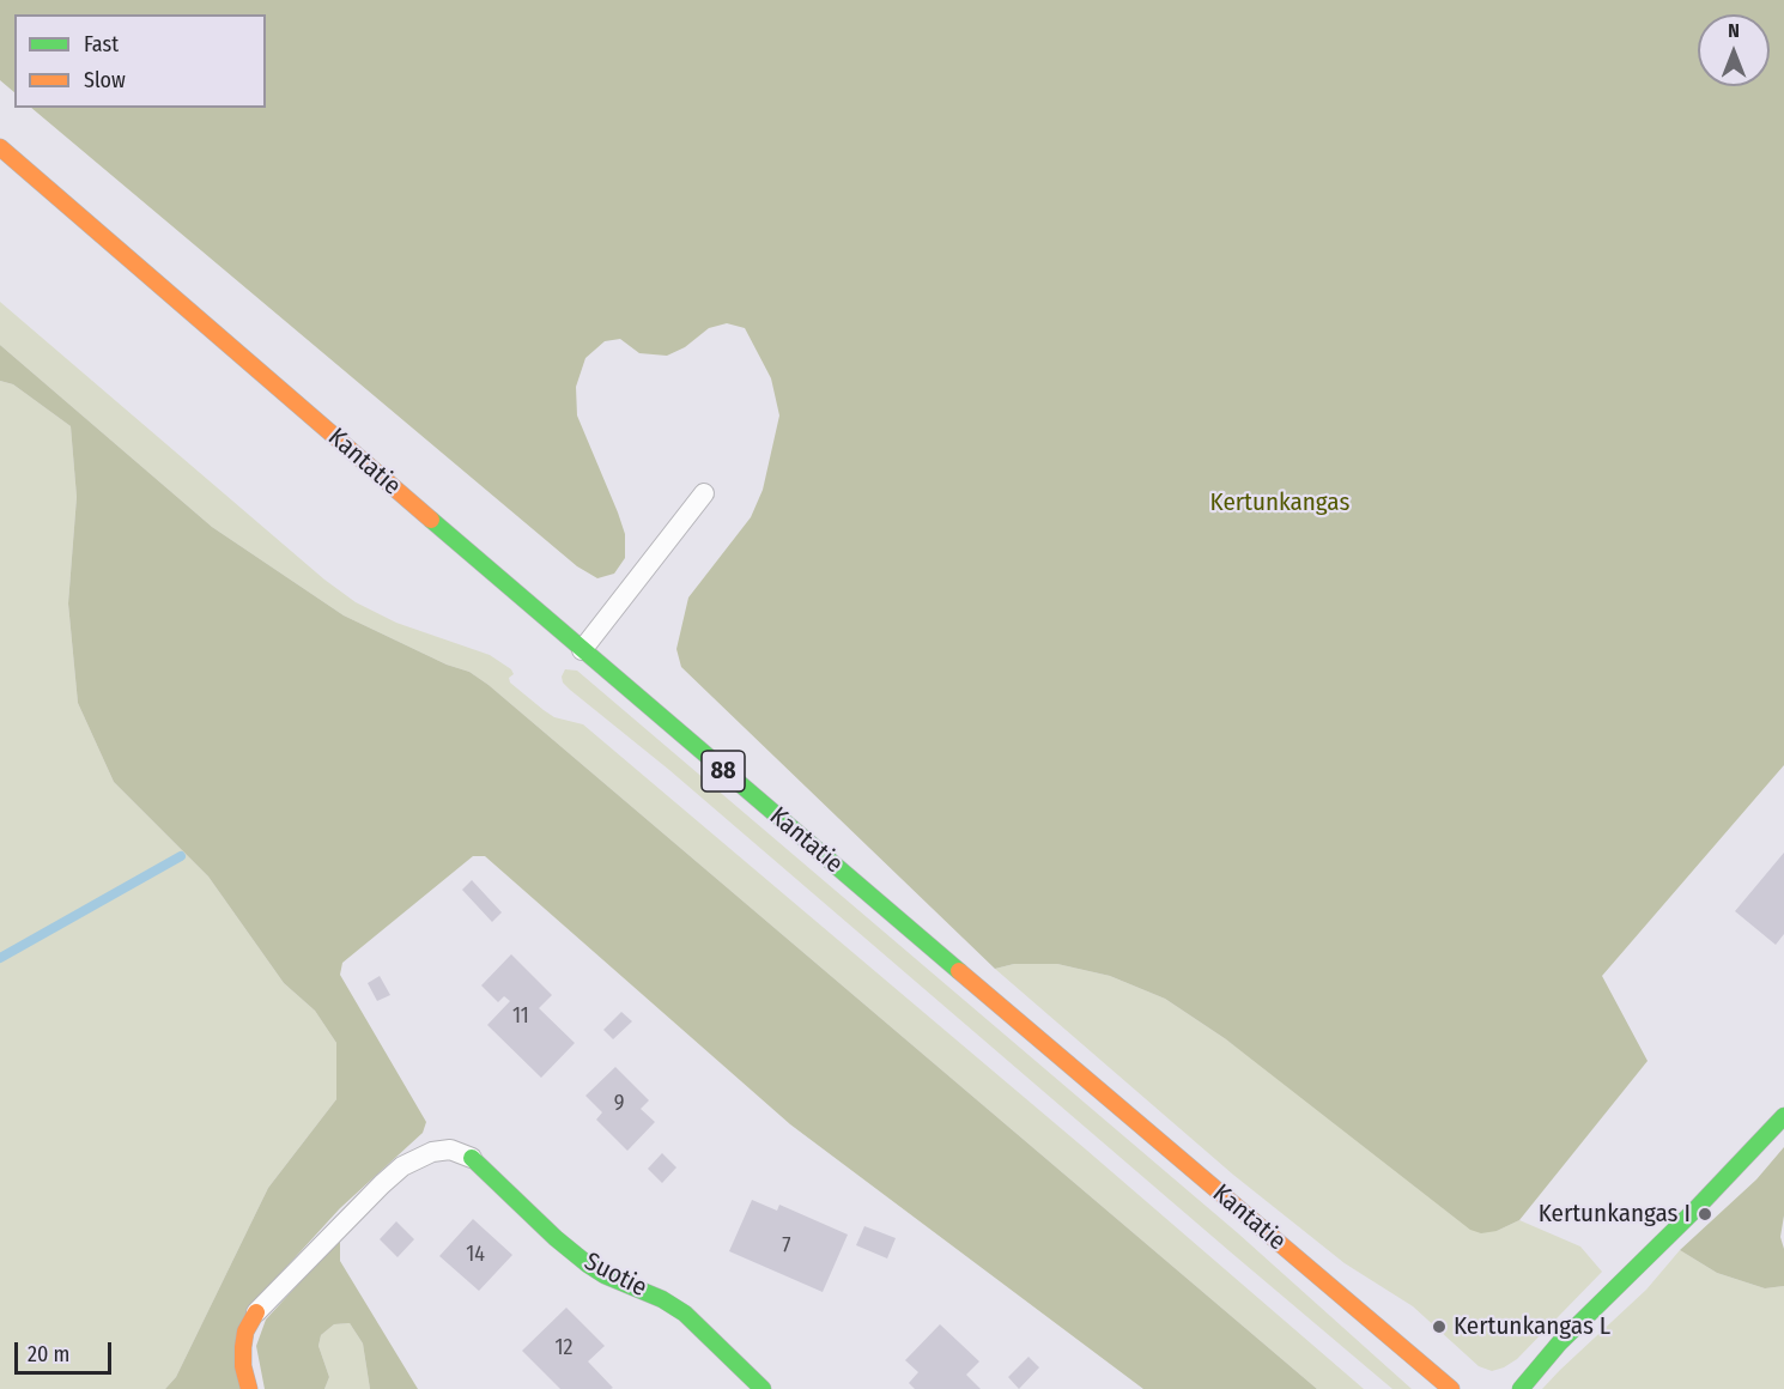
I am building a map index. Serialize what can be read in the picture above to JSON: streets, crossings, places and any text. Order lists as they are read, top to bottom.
{
  "streets": {
    "main road": ["Kantatie", "88", "Suotie"]
  },
  "parks": ["Kertunkangas"],
  "places": ["Kertunkangas I", "Kertunkangas L"],
  "house_numbers": [
    "11",
    "9",
    "7",
    "14",
    "12"
  ],
  "legend": ["Fast", "Slow"],
  "scale_bar": "20 m",
  "north": "top"
}
